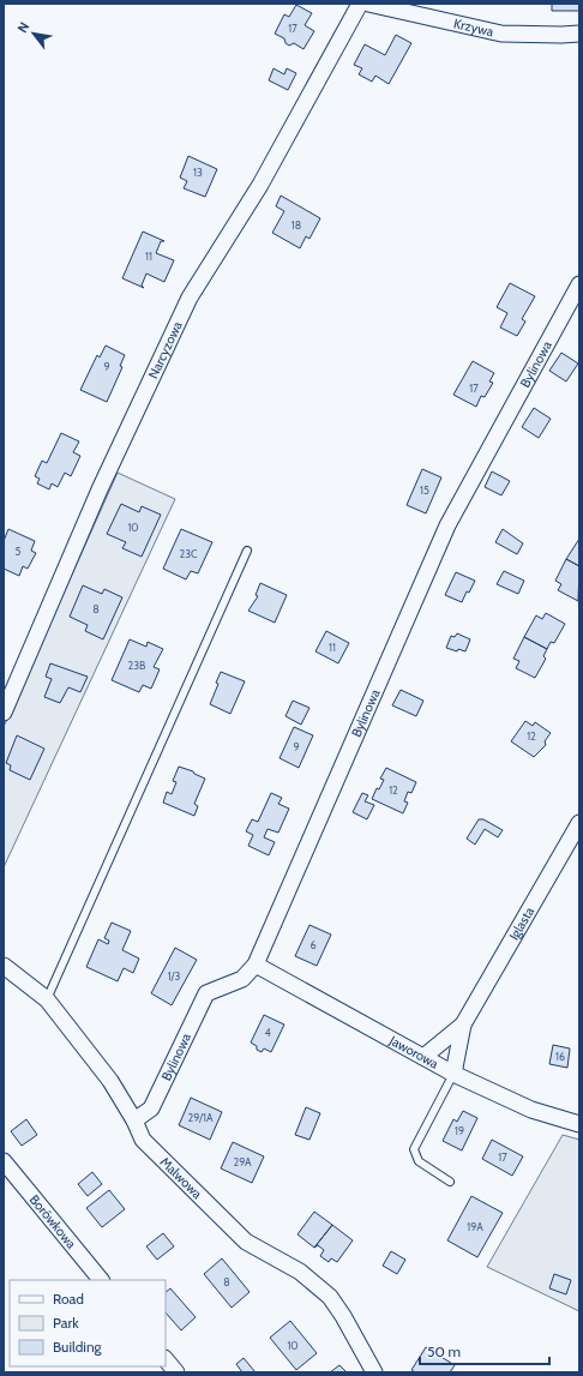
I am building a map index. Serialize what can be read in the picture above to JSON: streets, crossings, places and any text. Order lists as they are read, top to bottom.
{
  "streets": {
    "street": [
      "Krzywa",
      "Narcyzowa",
      "Bylinowa",
      "Iglasta",
      "Jaworowa",
      "Malwowa",
      "Borówkowa"
    ]
  },
  "crossings": [
    ["Bylinowa", "Jaworowa"],
    ["Bylinowa", "Malwowa"],
    ["Iglasta", "Jaworowa"]
  ],
  "house_numbers": [
    "17",
    "13",
    "18",
    "11",
    "9",
    "17",
    "15",
    "10",
    "5",
    "23C",
    "8",
    "11",
    "23B",
    "12",
    "9",
    "12",
    "6",
    "1/3",
    "4",
    "16",
    "29/1A",
    "19",
    "17",
    "29A",
    "19A",
    "8",
    "10"
  ],
  "legend": ["Road", "Park", "Building"],
  "scale_bar": "50 m",
  "north": "top left"
}
